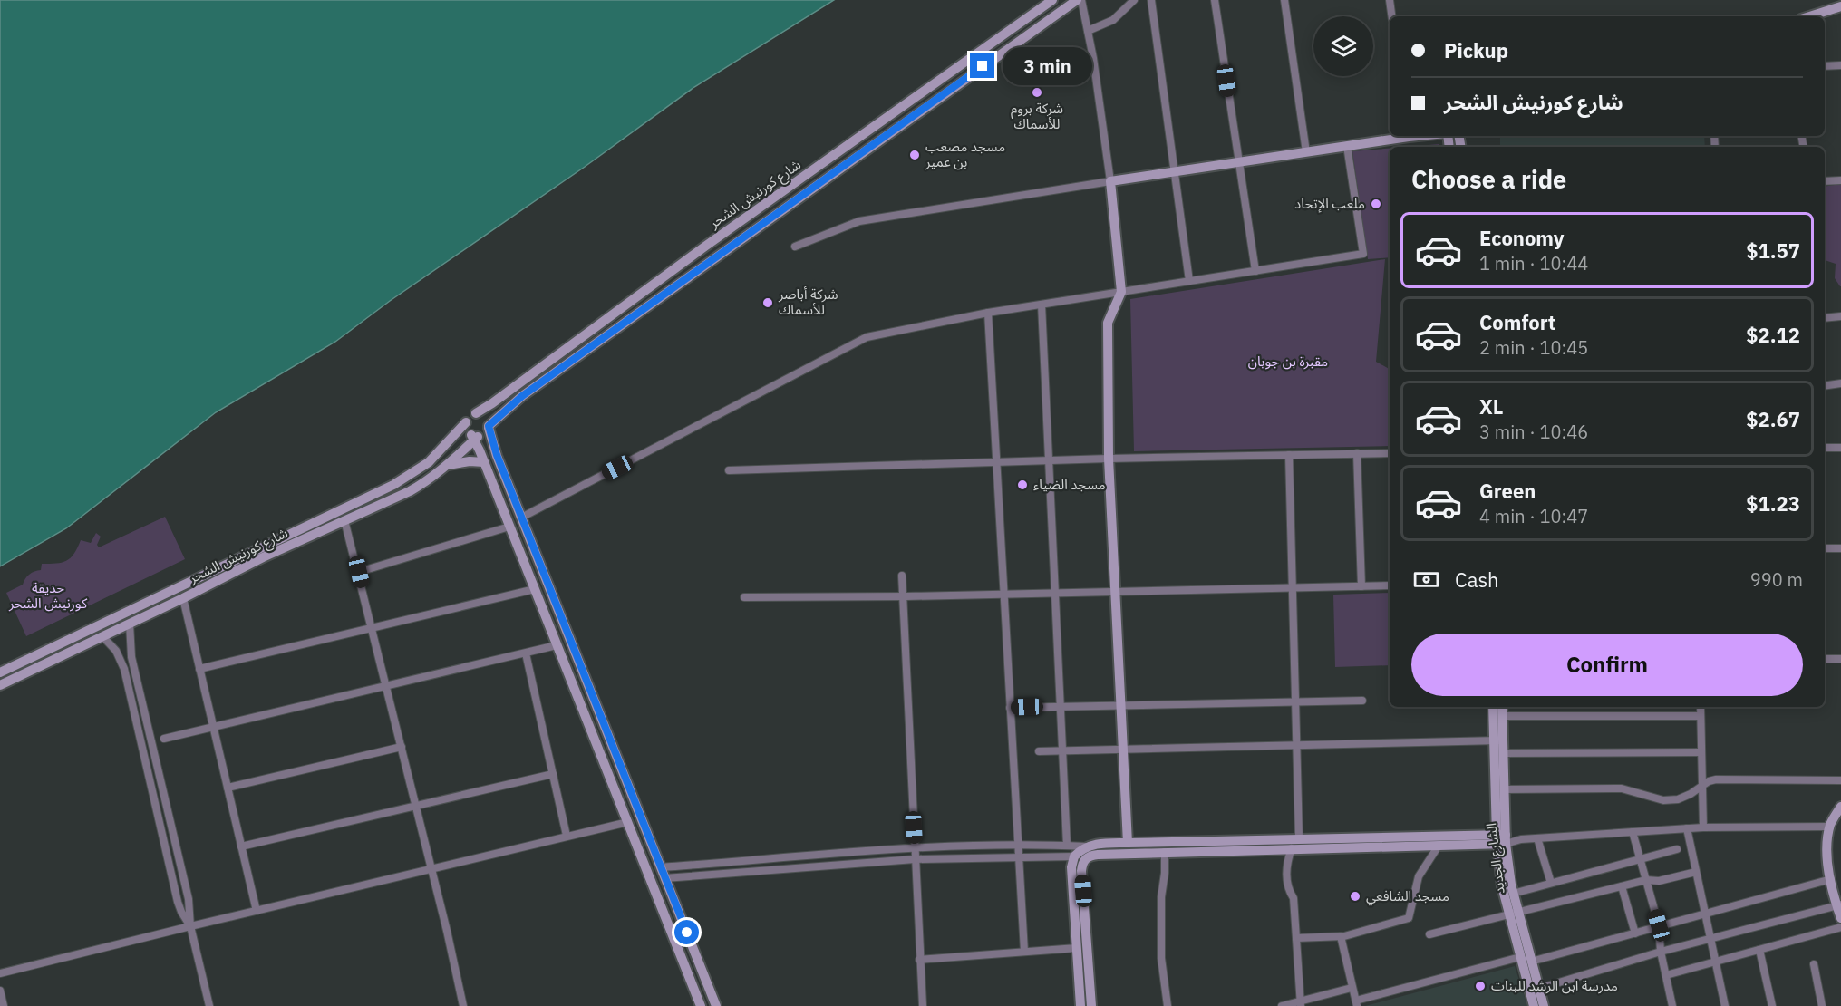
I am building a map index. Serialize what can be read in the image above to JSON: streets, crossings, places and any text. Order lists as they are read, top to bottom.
{
  "streets": {
    "street": ["شارع كورنيش الشحر", "الشارع الجديد"]
  },
  "parks": ["مقبرة بن جوبان", "حديقة كورنيش الشحر"],
  "places": [
    "شركة بروم للأسماك",
    "مسجد مصعب بن عمير",
    "ملعب الإتحاد",
    "شركة أباصر للأسماك",
    "مسجد الضياء",
    "مسجد الشافعي",
    "مدرسة ابن الرشد للبنات"
  ],
  "page": {
    "banner": ["Pickup", "شارع كورنيش الشحر"],
    "bubble": "3 min",
    "heading": "Choose a ride",
    "list": [
      {
        "name": "Economy",
        "note": "1 min · 10:44",
        "value": "$1.57"
      },
      {
        "name": "Comfort",
        "note": "2 min · 10:45",
        "value": "$2.12"
      },
      {
        "name": "XL",
        "note": "3 min · 10:46",
        "value": "$2.67"
      },
      {
        "name": "Green",
        "note": "4 min · 10:47",
        "value": "$1.23"
      }
    ],
    "pay": ["Cash", "990 m"],
    "buttons": "Confirm"
  }
}
